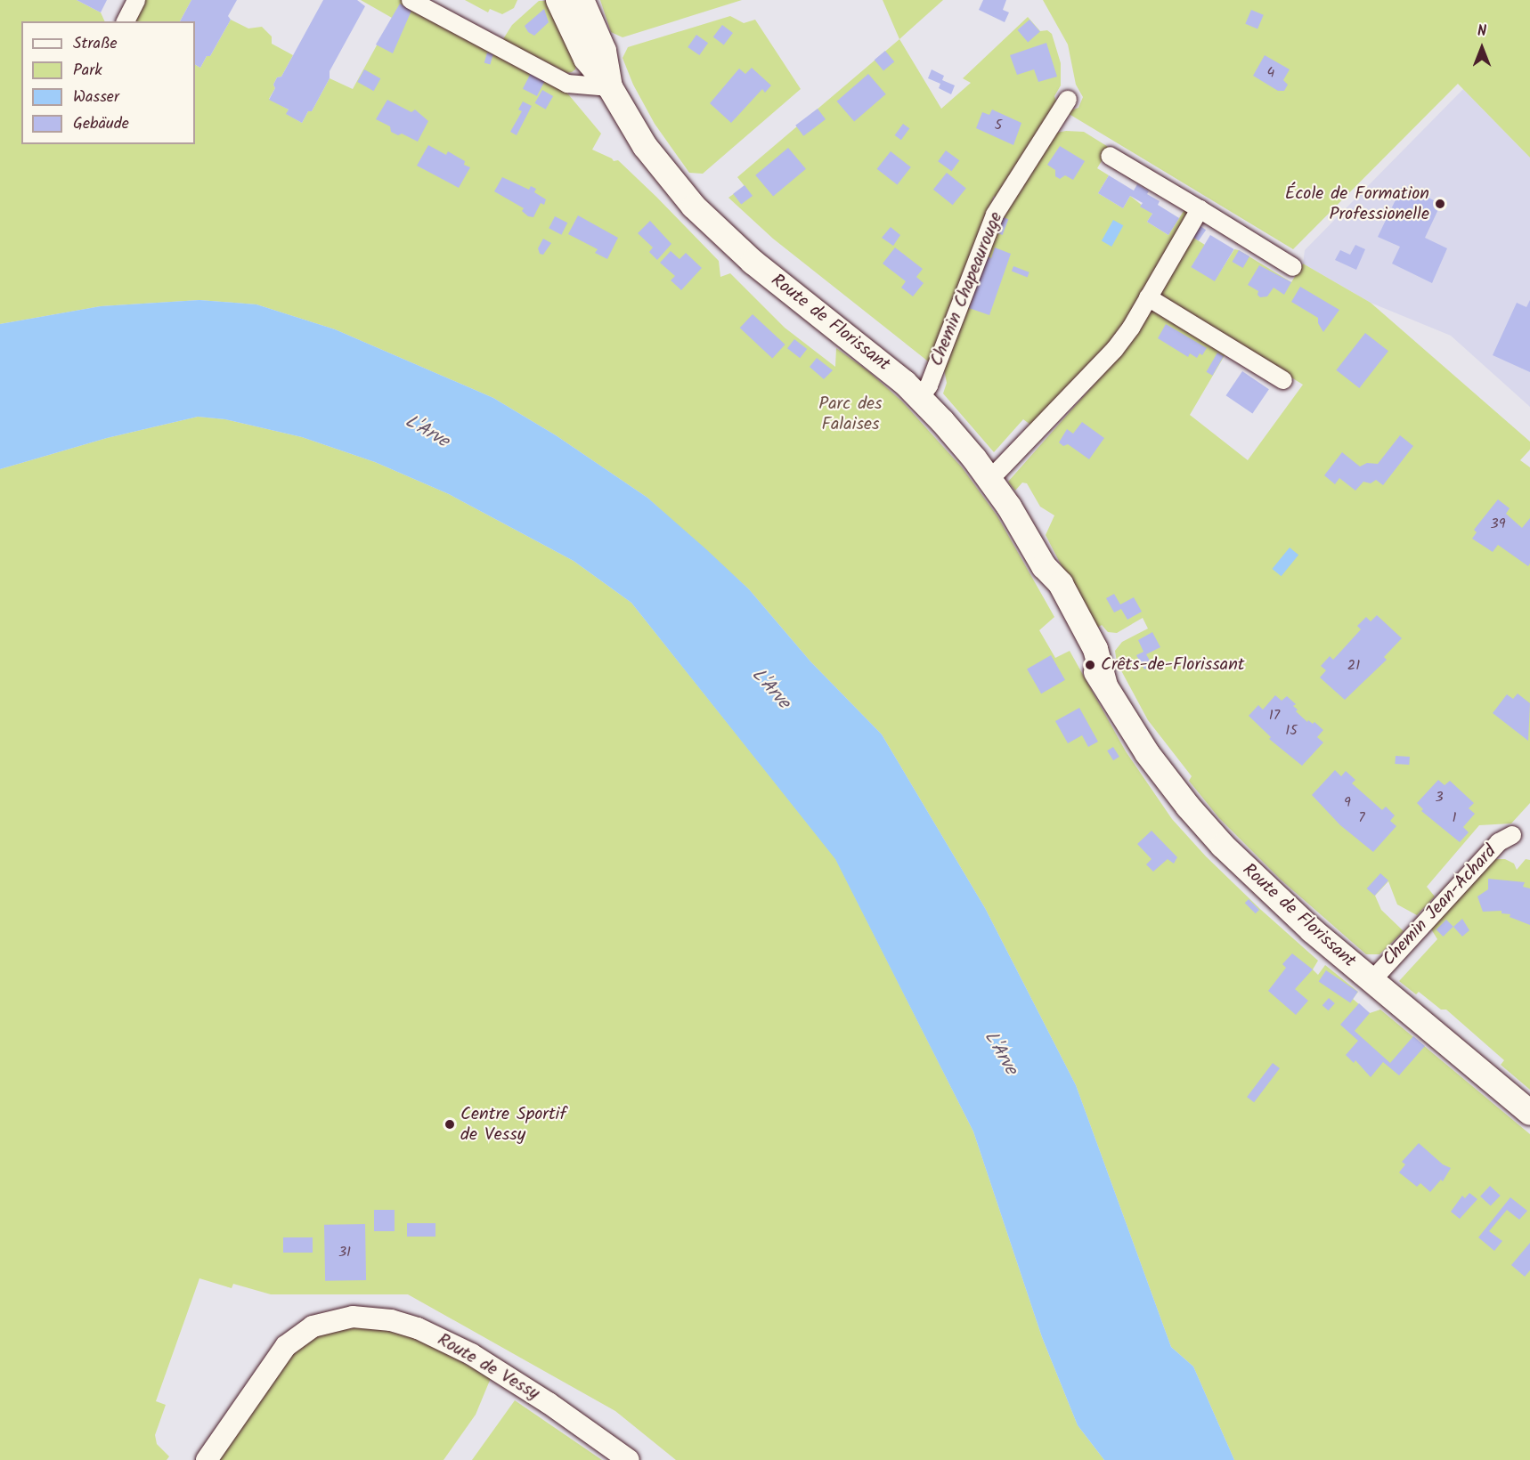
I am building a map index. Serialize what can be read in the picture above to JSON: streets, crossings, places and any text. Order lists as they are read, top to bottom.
{
  "streets": {
    "main road": ["Route de Florissant"],
    "street": ["Chemin Chapeaurouge", "Chemin Jean-Achard", "Route de Vessy"]
  },
  "crossings": [
    ["Chemin Chapeaurouge", "Route de Florissant"],
    ["Route de Florissant", "Chemin Jean-Achard"]
  ],
  "water": ["L'Arve"],
  "parks": ["Parc des Falaises"],
  "places": ["École de Formation Professionelle", "Crêts-de-Florissant", "Centre Sportif de Vessy"],
  "house_numbers": [
    "4",
    "5",
    "39",
    "21",
    "17",
    "15",
    "3",
    "9",
    "7",
    "1",
    "31"
  ],
  "legend": [
    "Straße",
    "Park",
    "Wasser",
    "Gebäude"
  ],
  "north": "top"
}
